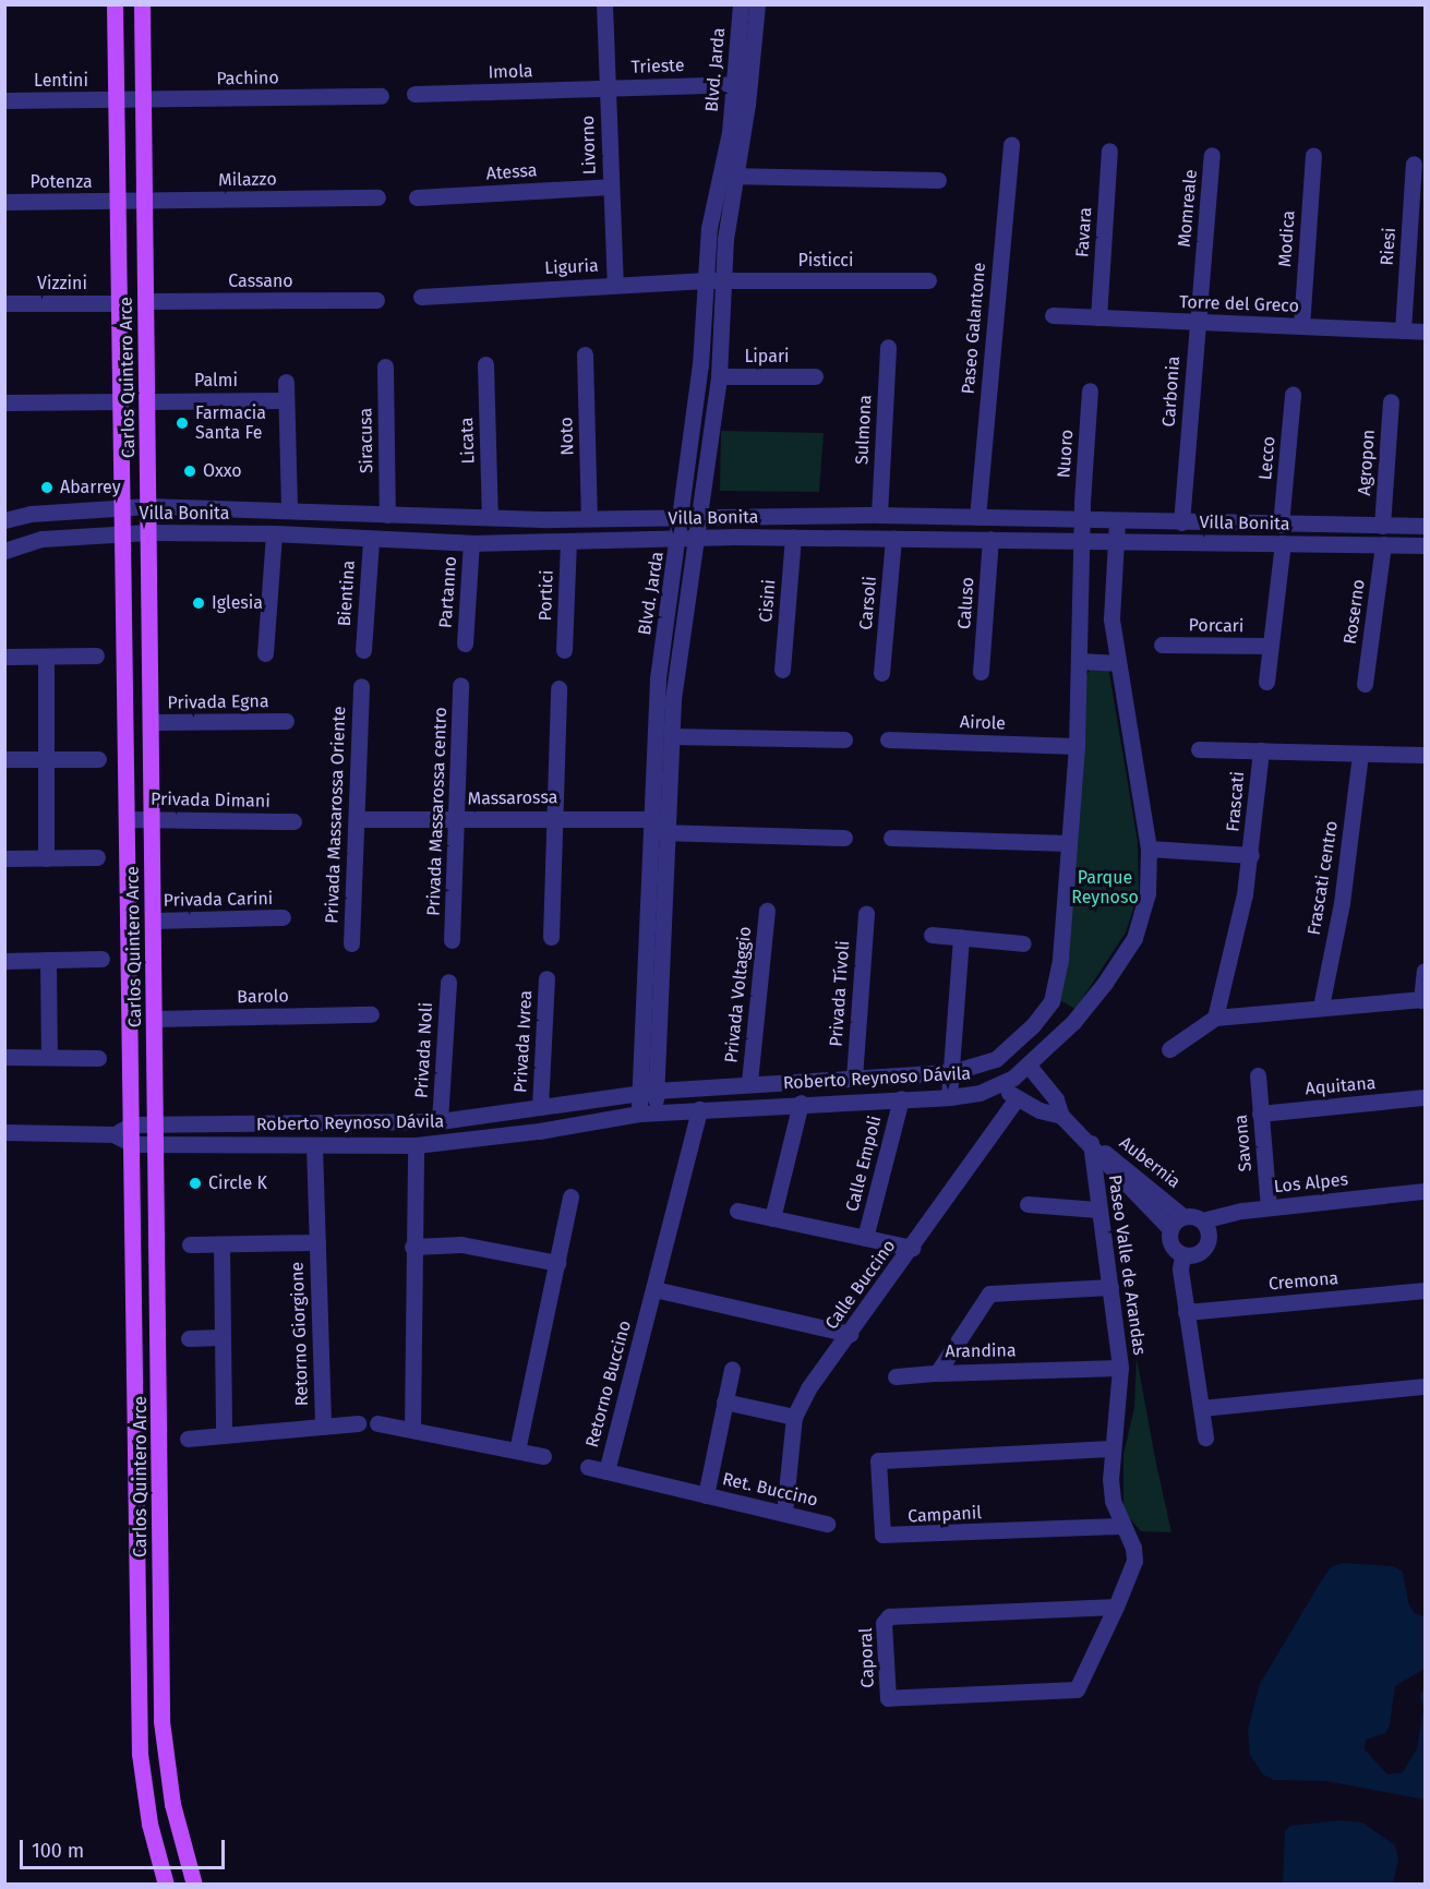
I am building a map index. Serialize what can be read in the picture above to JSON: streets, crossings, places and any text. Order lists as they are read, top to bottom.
{
  "streets": {
    "main road": ["Carlos Quintero Arce"],
    "street": [
      "Trieste",
      "Blvd. Jarda",
      "Imola",
      "Pachino",
      "Lentini",
      "Livorno",
      "Atessa",
      "Milazzo",
      "Potenza",
      "Momreale",
      "Favara",
      "Modica",
      "Riesi",
      "Pisticci",
      "Liguria",
      "Cassano",
      "Vizzini",
      "Torre del Greco",
      "Paseo Galantone",
      "Lipari",
      "Palmi",
      "Carbonia",
      "Sulmona",
      "Noto",
      "Siracusa",
      "Licata",
      "Nuoro",
      "Lecco",
      "Agropon",
      "Villa Bonita",
      "Partanno",
      "Bientina",
      "Portici",
      "Cisini",
      "Carsoli",
      "Caluso",
      "Roserno",
      "Porcari",
      "Privada Egna",
      "Airole",
      "Massarossa",
      "Privada Dimani",
      "Frascati",
      "Privada Massarossa centro",
      "Privada Massarossa Oriente",
      "Frascati centro",
      "Privada Carini",
      "Privada Tívoli",
      "Privada Voltaggio",
      "Barolo",
      "Privada Ivrea",
      "Privada Noli",
      "Roberto Reynoso Dávila",
      "Aquitana",
      "Savona",
      "Aubernia",
      "Calle Empoli",
      "Los Alpes",
      "Paseo Valle de Arandas",
      "Cremona",
      "Calle Buccino",
      "Retorno Giorgione",
      "Arandina",
      "Retorno Buccino",
      "Ret. Buccino",
      "Campanil",
      "Caporal"
    ]
  },
  "crossings": [
    ["Trieste", "Blvd. Jarda"],
    ["Trieste", "Imola"],
    ["Trieste", "Livorno"],
    ["Blvd. Jarda", "Pisticci"],
    ["Blvd. Jarda", "Liguria"],
    ["Blvd. Jarda", "Lipari"],
    ["Blvd. Jarda", "Villa Bonita"],
    ["Blvd. Jarda", "Massarossa"],
    ["Blvd. Jarda", "Roberto Reynoso Dávila"],
    ["Imola", "Livorno"],
    ["Pachino", "Lentini"],
    ["Pachino", "Carlos Quintero Arce"],
    ["Lentini", "Carlos Quintero Arce"],
    ["Livorno", "Atessa"],
    ["Livorno", "Liguria"],
    ["Milazzo", "Potenza"],
    ["Milazzo", "Carlos Quintero Arce"],
    ["Potenza", "Carlos Quintero Arce"],
    ["Momreale", "Carbonia"],
    ["Favara", "Torre del Greco"],
    ["Modica", "Torre del Greco"],
    ["Riesi", "Torre del Greco"],
    ["Pisticci", "Liguria"],
    ["Cassano", "Carlos Quintero Arce"],
    ["Vizzini", "Carlos Quintero Arce"],
    ["Torre del Greco", "Carbonia"],
    ["Paseo Galantone", "Villa Bonita"],
    ["Carlos Quintero Arce", "Palmi"],
    ["Carlos Quintero Arce", "Villa Bonita"],
    ["Carlos Quintero Arce", "Privada Egna"],
    ["Carlos Quintero Arce", "Privada Dimani"],
    ["Carlos Quintero Arce", "Privada Carini"],
    ["Carlos Quintero Arce", "Barolo"],
    ["Carlos Quintero Arce", "Roberto Reynoso Dávila"],
    ["Carbonia", "Villa Bonita"],
    ["Sulmona", "Villa Bonita"],
    ["Noto", "Villa Bonita"],
    ["Siracusa", "Villa Bonita"],
    ["Licata", "Villa Bonita"],
    ["Nuoro", "Villa Bonita"],
    ["Nuoro", "Roberto Reynoso Dávila"],
    ["Lecco", "Villa Bonita"],
    ["Agropon", "Villa Bonita"],
    ["Villa Bonita", "Partanno"],
    ["Villa Bonita", "Bientina"],
    ["Villa Bonita", "Portici"],
    ["Villa Bonita", "Cisini"],
    ["Villa Bonita", "Carsoli"],
    ["Villa Bonita", "Caluso"],
    ["Villa Bonita", "Roserno"],
    ["Villa Bonita", "Roberto Reynoso Dávila"],
    ["Airole", "Roberto Reynoso Dávila"],
    ["Massarossa", "Privada Massarossa centro"],
    ["Massarossa", "Privada Massarossa Oriente"],
    ["Frascati", "Frascati centro"],
    ["Privada Tívoli", "Roberto Reynoso Dávila"],
    ["Privada Voltaggio", "Roberto Reynoso Dávila"],
    ["Privada Ivrea", "Roberto Reynoso Dávila"],
    ["Privada Noli", "Roberto Reynoso Dávila"],
    ["Roberto Reynoso Dávila", "Aubernia"],
    ["Roberto Reynoso Dávila", "Calle Empoli"],
    ["Roberto Reynoso Dávila", "Retorno Giorgione"],
    ["Roberto Reynoso Dávila", "Retorno Buccino"],
    ["Aquitana", "Savona"],
    ["Savona", "Los Alpes"],
    ["Aubernia", "Los Alpes"],
    ["Aubernia", "Paseo Valle de Arandas"],
    ["Aubernia", "Calle Buccino"],
    ["Paseo Valle de Arandas", "Arandina"],
    ["Paseo Valle de Arandas", "Campanil"],
    ["Paseo Valle de Arandas", "Caporal"],
    ["Calle Buccino", "Ret. Buccino"],
    ["Retorno Buccino", "Ret. Buccino"]
  ],
  "parks": ["Parque Reynoso"],
  "places": [
    "Farmacia Santa Fe",
    "Oxxo",
    "Abarrey",
    "Iglesia",
    "Circle K"
  ],
  "scale_bar": "100 m"
}
